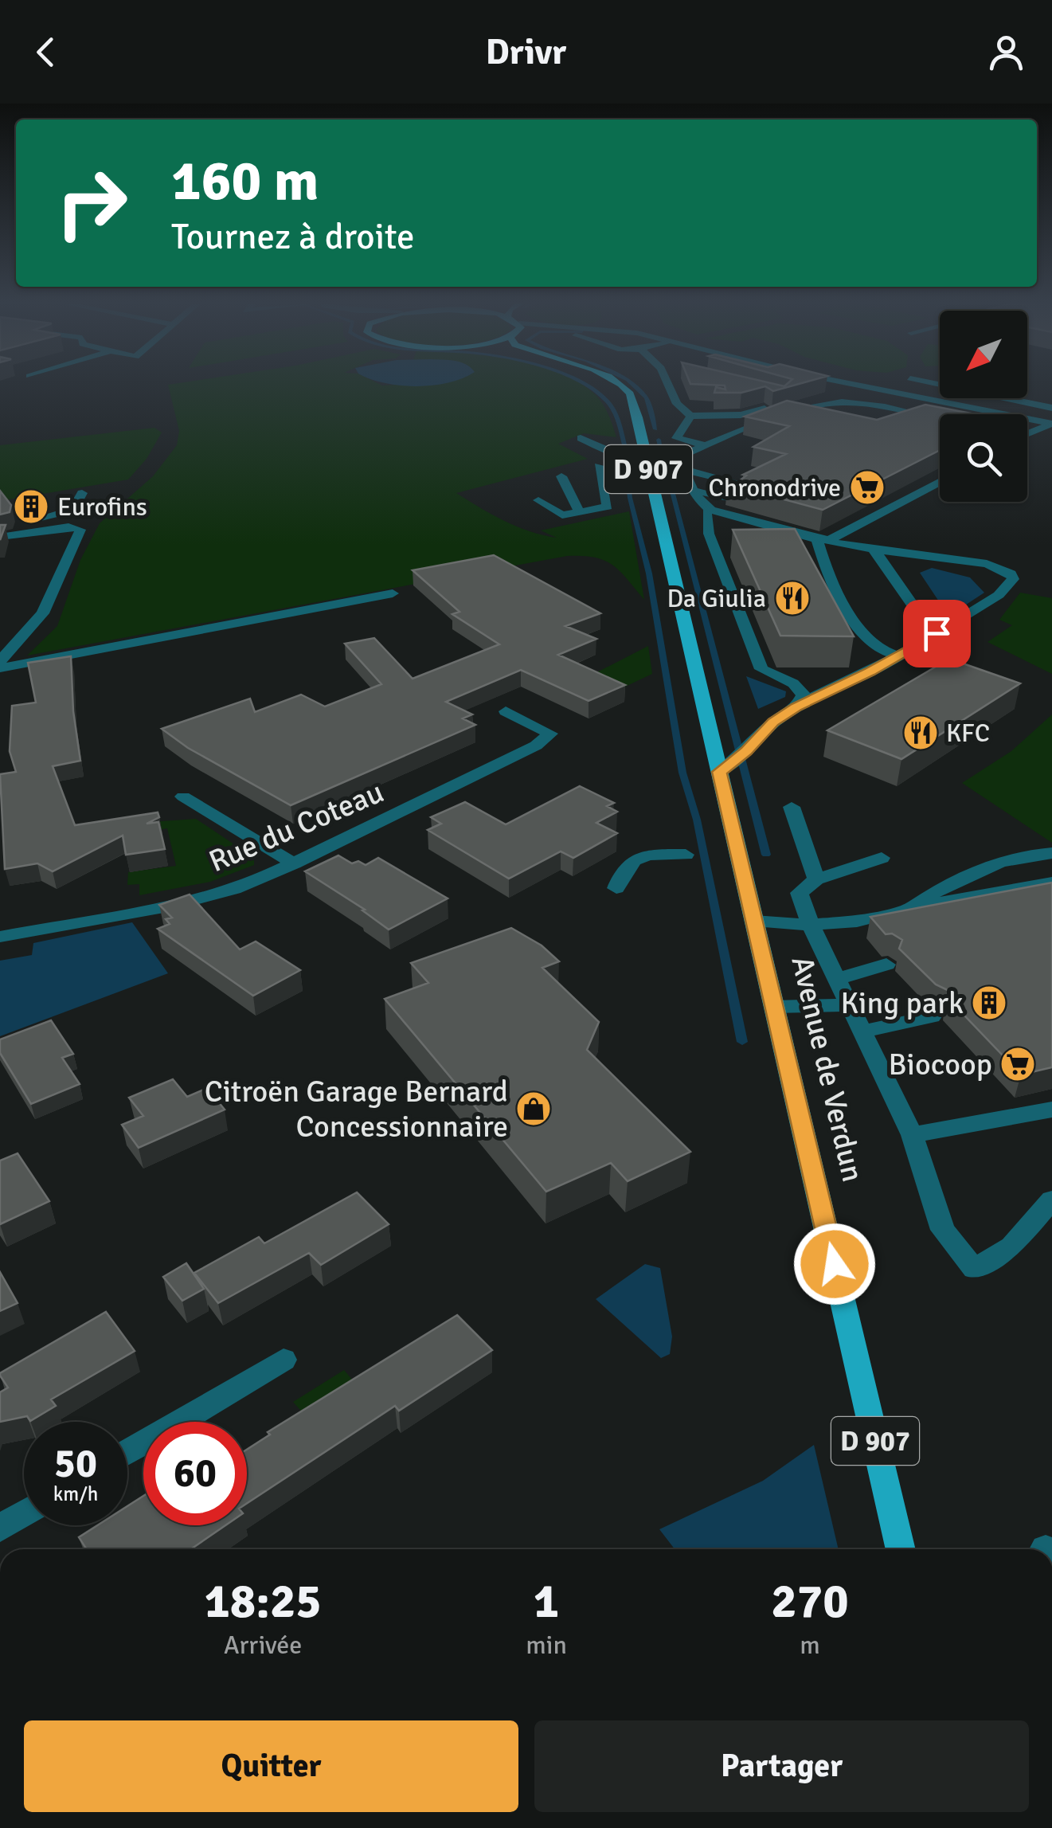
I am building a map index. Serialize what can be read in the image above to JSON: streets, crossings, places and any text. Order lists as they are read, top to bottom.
{
  "streets": {
    "main road": ["D 907", "Avenue de Verdun"],
    "street": ["Rue du Coteau"]
  },
  "crossings": [
    ["D 907", "Avenue de Verdun"]
  ],
  "places": {
    "supermarket": ["Chronodrive", "Biocoop"],
    "building": ["Eurofins", "King park"],
    "restaurant": ["Da Giulia", "KFC"],
    "shop": ["Citroën Garage Bernard Concessionnaire"]
  },
  "north": "bottom left",
  "page": {
    "header": "Drivr",
    "turn": ["160 m", "Tournez à droite"],
    "speed": "50 km/h",
    "limit": "60",
    "eta": [
      "18:25",
      "Arrivée",
      "1",
      "min",
      "270",
      "m"
    ],
    "buttons": ["Quitter", "Partager"]
  }
}
